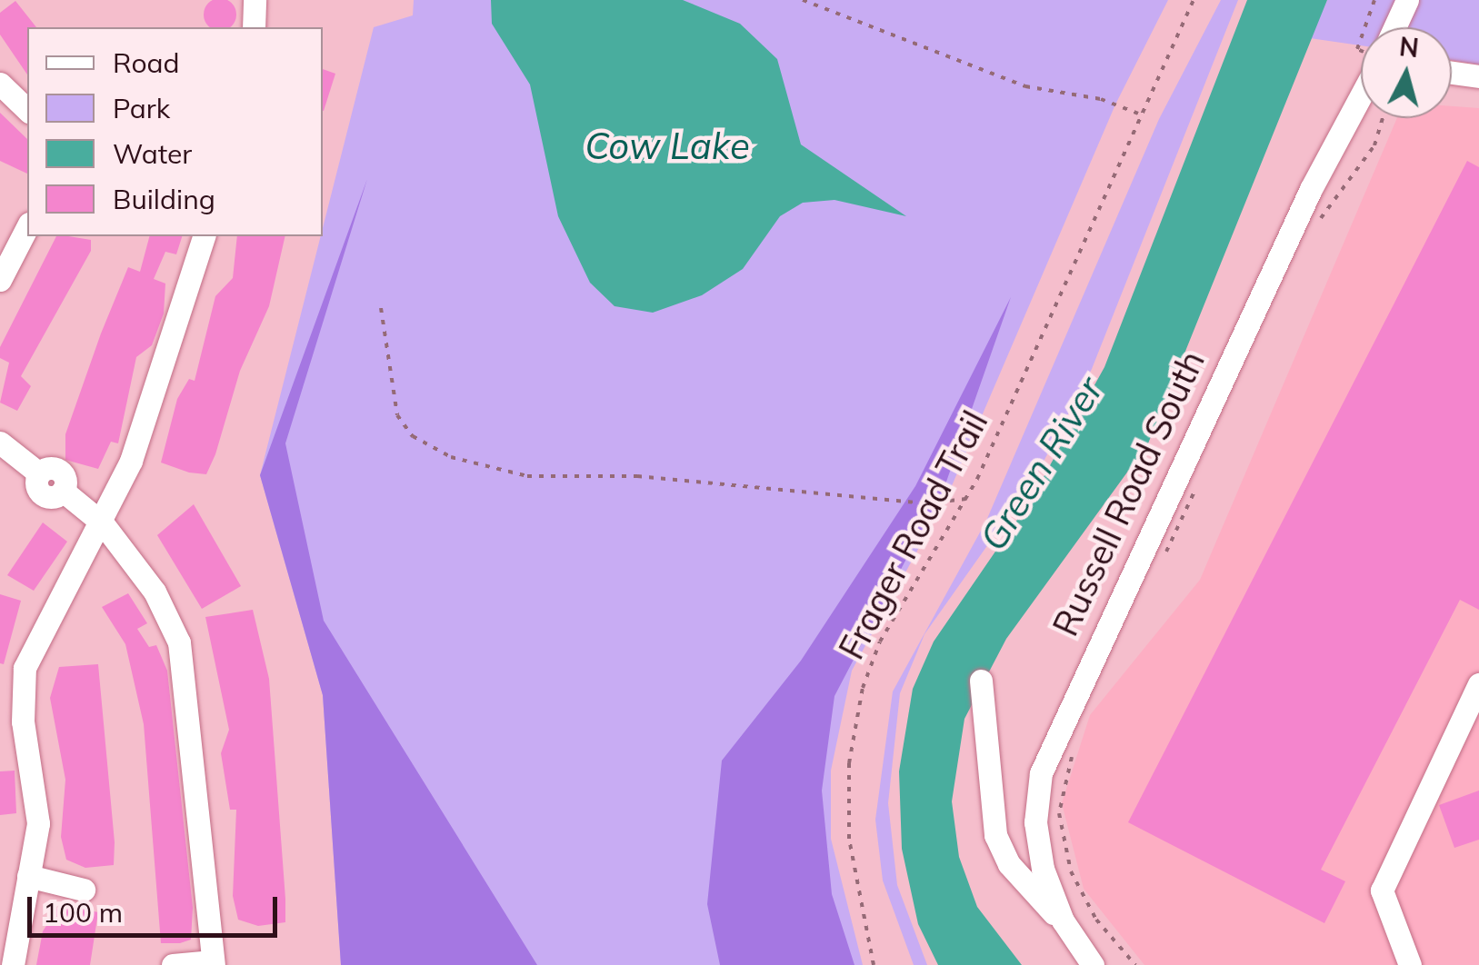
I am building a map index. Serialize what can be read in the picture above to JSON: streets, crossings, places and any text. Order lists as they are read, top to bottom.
{
  "streets": {
    "street": ["Russell Road South"],
    "path": ["Frager Road Trail"]
  },
  "water": ["Cow Lake", "Green River"],
  "legend": [
    "Road",
    "Park",
    "Water",
    "Building"
  ],
  "scale_bar": "100 m",
  "north": "top"
}
